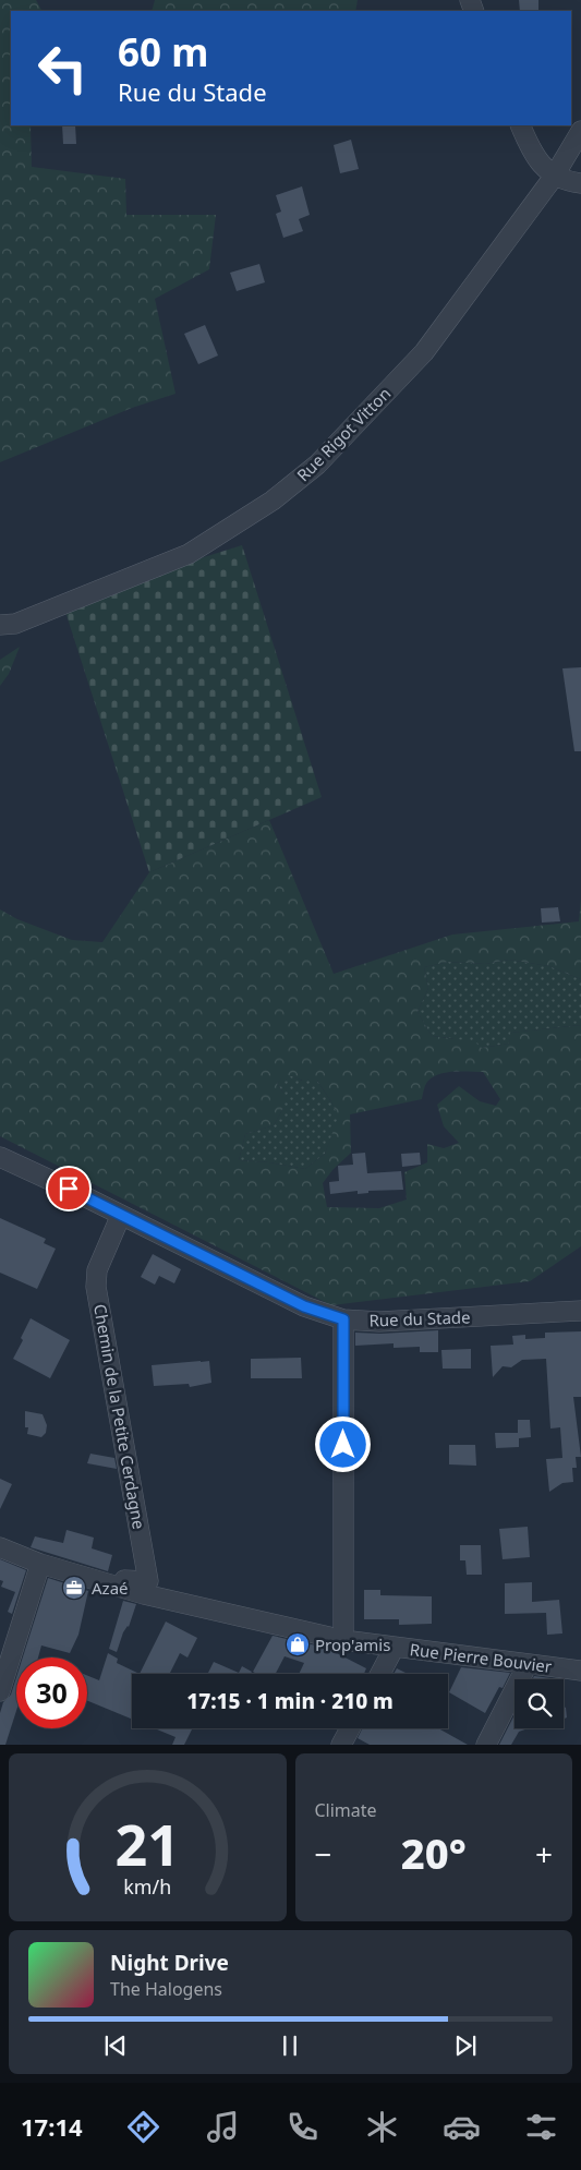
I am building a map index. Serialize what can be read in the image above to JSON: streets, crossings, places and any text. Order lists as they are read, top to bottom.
{
  "streets": {
    "street": [
      "Rue Rigot Vitton",
      "Rue du Stade",
      "Chemin de la Petite Cerdagne",
      "Rue Pierre Bouvier"
    ]
  },
  "crossings": [
    ["Rue du Stade", "Chemin de la Petite Cerdagne"],
    ["Chemin de la Petite Cerdagne", "Rue Pierre Bouvier"]
  ],
  "places": {
    "office": ["Azaé"],
    "shop": ["Prop'amis"]
  },
  "page": {
    "turn": ["60 m", "Rue du Stade"],
    "limit": "30",
    "trip": "17:15 · 1 min · 210 m",
    "tile": "Climate",
    "heat": ["−", "20°", "+"],
    "song": ["Night Drive", "The Halogens"],
    "tabs": "17:14",
    "gauge": ["21", "km/h"]
  }
}
